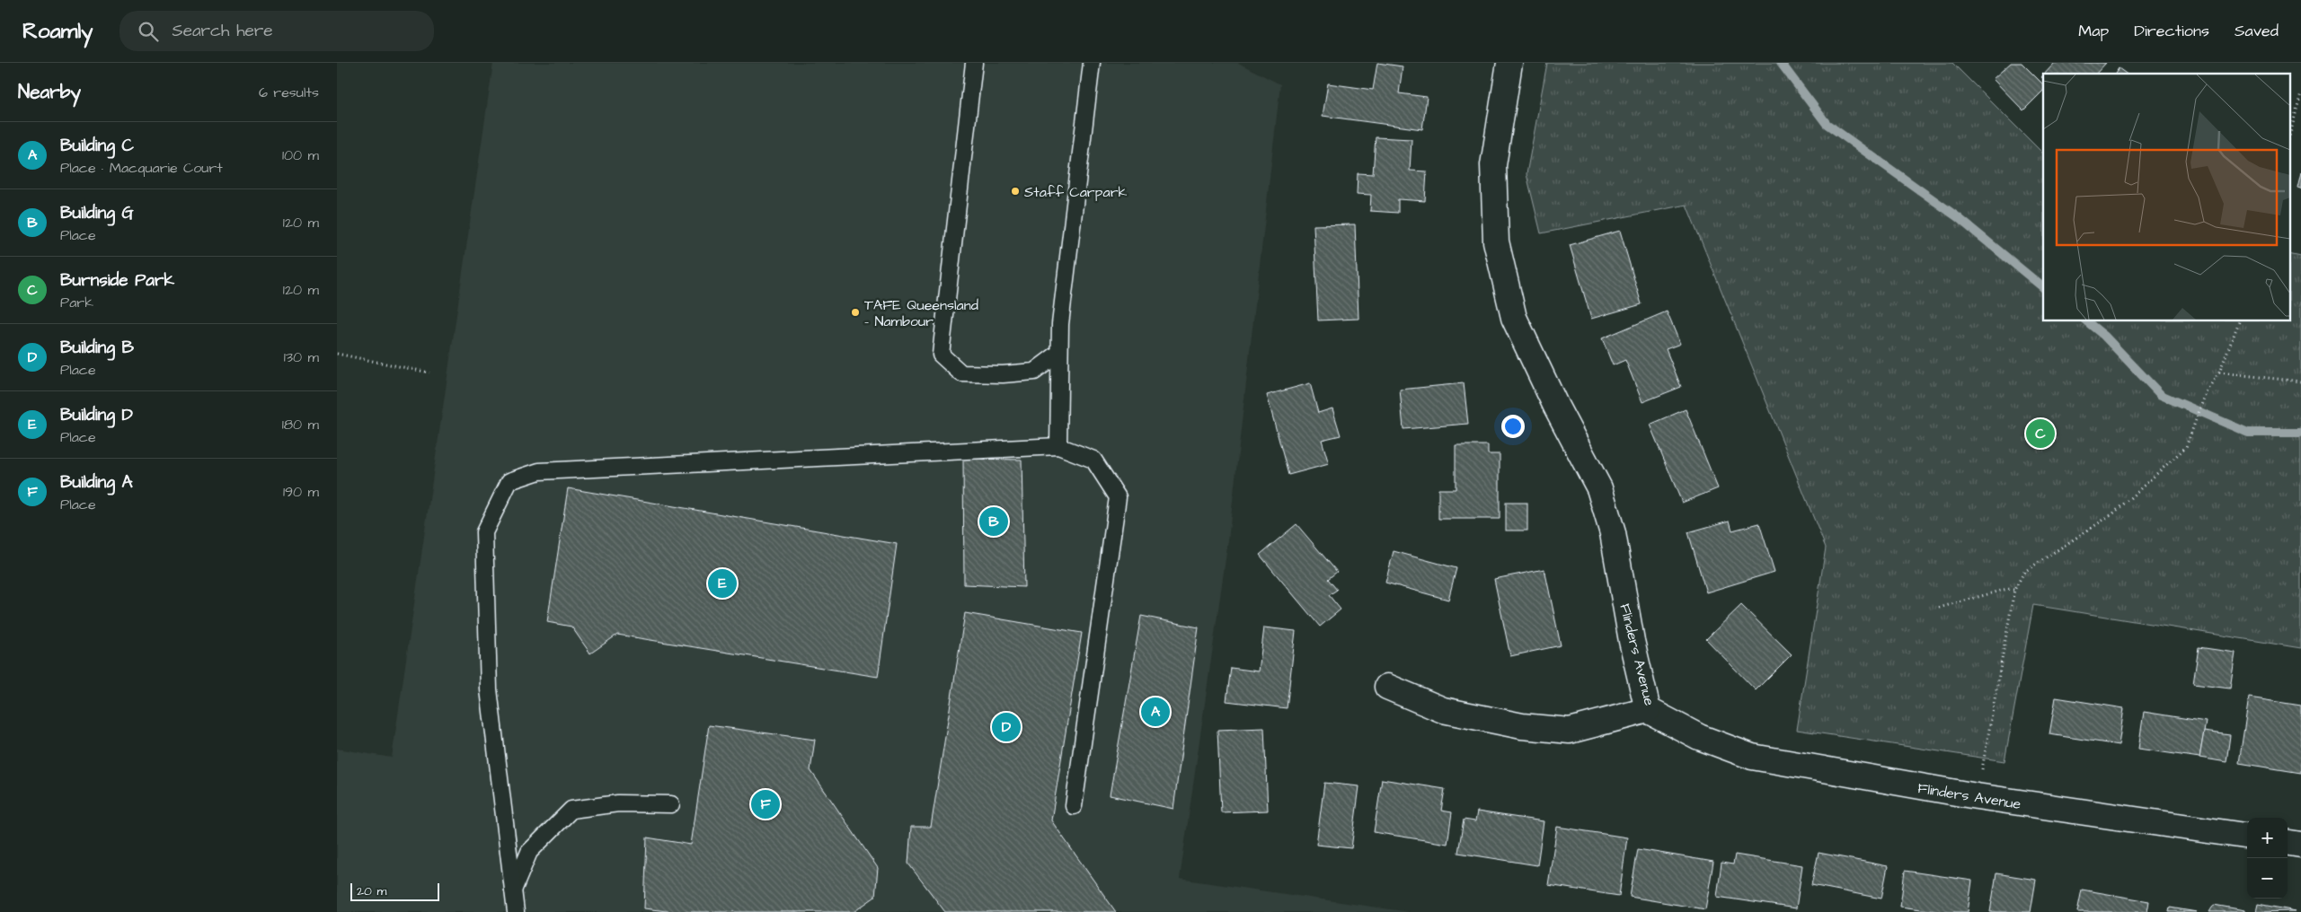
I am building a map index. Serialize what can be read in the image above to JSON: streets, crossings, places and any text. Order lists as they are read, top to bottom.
{
  "streets": {
    "street": ["Flinders Avenue"]
  },
  "places": ["Staff Carpark", "TAFE Queensland - Nambour"],
  "scale_bar": "20 m",
  "page": {
    "header": "Roamly",
    "search": "Search here",
    "nav": ["Map", "Directions", "Saved"],
    "heading": ["Nearby", "6 results"],
    "list": [
      {
        "mark": "A",
        "name": "Building C",
        "note": "Place · Macquarie Court",
        "value": "100 m"
      },
      {
        "mark": "B",
        "name": "Building G",
        "note": "Place",
        "value": "120 m"
      },
      {
        "mark": "C",
        "name": "Burnside Park",
        "note": "Park",
        "value": "120 m"
      },
      {
        "mark": "D",
        "name": "Building B",
        "note": "Place",
        "value": "130 m"
      },
      {
        "mark": "E",
        "name": "Building D",
        "note": "Place",
        "value": "180 m"
      },
      {
        "mark": "F",
        "name": "Building A",
        "note": "Place",
        "value": "190 m"
      }
    ],
    "pins": [
      "C",
      "B",
      "E",
      "A",
      "D",
      "F"
    ],
    "map_buttons": ["+", "−"],
    "scale": "20 m"
  }
}
